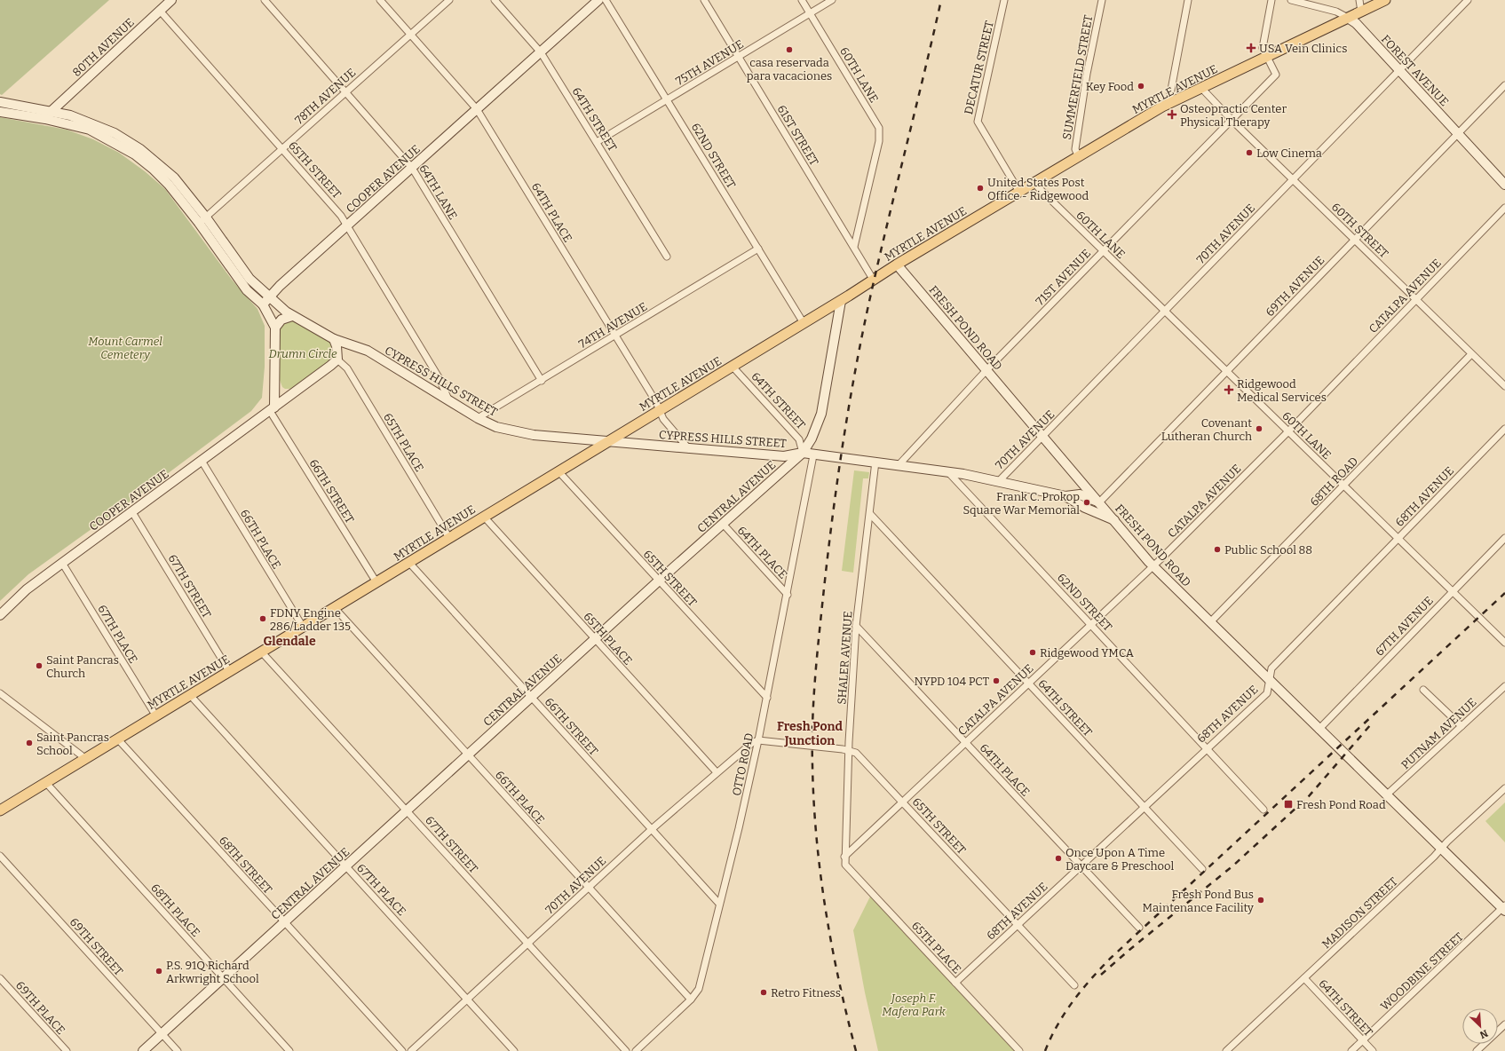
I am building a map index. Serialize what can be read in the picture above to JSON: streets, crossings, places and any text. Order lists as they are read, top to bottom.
{
  "streets": {
    "main road": [
      "80TH AVENUE",
      "FOREST AVENUE",
      "MYRTLE AVENUE",
      "COOPER AVENUE",
      "FRESH POND ROAD",
      "CYPRESS HILLS STREET",
      "CENTRAL AVENUE"
    ],
    "street": [
      "75TH AVENUE",
      "DECATUR STREET",
      "60TH LANE",
      "SUMMERFIELD STREET",
      "78TH AVENUE",
      "64TH STREET",
      "61ST STREET",
      "62ND STREET",
      "65TH STREET",
      "64TH LANE",
      "64TH PLACE",
      "60TH STREET",
      "70TH AVENUE",
      "71ST AVENUE",
      "69TH AVENUE",
      "CATALPA AVENUE",
      "74TH AVENUE",
      "65TH PLACE",
      "68TH ROAD",
      "66TH STREET",
      "68TH AVENUE",
      "66TH PLACE",
      "67TH STREET",
      "67TH AVENUE",
      "67TH PLACE",
      "SHALER AVENUE",
      "PUTNAM AVENUE",
      "OTTO ROAD",
      "68TH STREET",
      "68TH PLACE",
      "MADISON STREET",
      "69TH STREET",
      "WOODBINE STREET",
      "69TH PLACE"
    ]
  },
  "crossings": [
    ["80TH AVENUE", "65TH STREET"],
    ["80TH AVENUE", "CYPRESS HILLS STREET"],
    ["75TH AVENUE", "60TH LANE"],
    ["75TH AVENUE", "64TH STREET"],
    ["75TH AVENUE", "61ST STREET"],
    ["75TH AVENUE", "62ND STREET"],
    ["DECATUR STREET", "MYRTLE AVENUE"],
    ["FOREST AVENUE", "MYRTLE AVENUE"],
    ["FOREST AVENUE", "70TH AVENUE"],
    ["FOREST AVENUE", "69TH AVENUE"],
    ["60TH LANE", "MYRTLE AVENUE"],
    ["60TH LANE", "61ST STREET"],
    ["60TH LANE", "70TH AVENUE"],
    ["60TH LANE", "71ST AVENUE"],
    ["60TH LANE", "69TH AVENUE"],
    ["60TH LANE", "CATALPA AVENUE"],
    ["60TH LANE", "68TH ROAD"],
    ["60TH LANE", "68TH AVENUE"],
    ["60TH LANE", "67TH AVENUE"],
    ["SUMMERFIELD STREET", "MYRTLE AVENUE"],
    ["MYRTLE AVENUE", "64TH STREET"],
    ["MYRTLE AVENUE", "61ST STREET"],
    ["MYRTLE AVENUE", "62ND STREET"],
    ["MYRTLE AVENUE", "65TH STREET"],
    ["MYRTLE AVENUE", "64TH PLACE"],
    ["MYRTLE AVENUE", "60TH STREET"],
    ["MYRTLE AVENUE", "71ST AVENUE"],
    ["MYRTLE AVENUE", "FRESH POND ROAD"],
    ["MYRTLE AVENUE", "CYPRESS HILLS STREET"],
    ["MYRTLE AVENUE", "65TH PLACE"],
    ["MYRTLE AVENUE", "66TH STREET"],
    ["MYRTLE AVENUE", "CENTRAL AVENUE"],
    ["MYRTLE AVENUE", "66TH PLACE"],
    ["MYRTLE AVENUE", "67TH STREET"],
    ["MYRTLE AVENUE", "67TH PLACE"],
    ["MYRTLE AVENUE", "68TH STREET"],
    ["MYRTLE AVENUE", "68TH PLACE"],
    ["78TH AVENUE", "65TH STREET"],
    ["78TH AVENUE", "64TH LANE"],
    ["78TH AVENUE", "64TH PLACE"],
    ["78TH AVENUE", "CYPRESS HILLS STREET"],
    ["64TH STREET", "COOPER AVENUE"],
    ["64TH STREET", "CATALPA AVENUE"],
    ["64TH STREET", "CYPRESS HILLS STREET"],
    ["64TH STREET", "CENTRAL AVENUE"],
    ["64TH STREET", "68TH AVENUE"],
    ["64TH STREET", "SHALER AVENUE"],
    ["64TH STREET", "MADISON STREET"],
    ["64TH STREET", "WOODBINE STREET"],
    ["62ND STREET", "CATALPA AVENUE"],
    ["62ND STREET", "74TH AVENUE"],
    ["62ND STREET", "CYPRESS HILLS STREET"],
    ["62ND STREET", "68TH AVENUE"],
    ["65TH STREET", "COOPER AVENUE"],
    ["65TH STREET", "70TH AVENUE"],
    ["65TH STREET", "CATALPA AVENUE"],
    ["65TH STREET", "CYPRESS HILLS STREET"],
    ["65TH STREET", "CENTRAL AVENUE"],
    ["65TH STREET", "68TH AVENUE"],
    ["65TH STREET", "SHALER AVENUE"],
    ["65TH STREET", "OTTO ROAD"],
    ["COOPER AVENUE", "64TH LANE"],
    ["COOPER AVENUE", "64TH PLACE"],
    ["COOPER AVENUE", "CYPRESS HILLS STREET"],
    ["COOPER AVENUE", "65TH PLACE"],
    ["COOPER AVENUE", "66TH STREET"],
    ["COOPER AVENUE", "66TH PLACE"],
    ["COOPER AVENUE", "67TH STREET"],
    ["COOPER AVENUE", "67TH PLACE"],
    ["64TH LANE", "74TH AVENUE"],
    ["64TH PLACE", "CATALPA AVENUE"],
    ["64TH PLACE", "74TH AVENUE"],
    ["64TH PLACE", "CYPRESS HILLS STREET"],
    ["64TH PLACE", "CENTRAL AVENUE"],
    ["64TH PLACE", "68TH AVENUE"],
    ["64TH PLACE", "SHALER AVENUE"],
    ["64TH PLACE", "OTTO ROAD"],
    ["60TH STREET", "70TH AVENUE"],
    ["60TH STREET", "71ST AVENUE"],
    ["60TH STREET", "69TH AVENUE"],
    ["60TH STREET", "CATALPA AVENUE"],
    ["60TH STREET", "68TH ROAD"],
    ["70TH AVENUE", "FRESH POND ROAD"],
    ["70TH AVENUE", "CYPRESS HILLS STREET"],
    ["70TH AVENUE", "65TH PLACE"],
    ["70TH AVENUE", "66TH STREET"],
    ["70TH AVENUE", "66TH PLACE"],
    ["70TH AVENUE", "67TH STREET"],
    ["70TH AVENUE", "67TH PLACE"],
    ["70TH AVENUE", "OTTO ROAD"],
    ["71ST AVENUE", "FRESH POND ROAD"],
    ["71ST AVENUE", "CYPRESS HILLS STREET"],
    ["69TH AVENUE", "FRESH POND ROAD"],
    ["69TH AVENUE", "CYPRESS HILLS STREET"],
    ["CATALPA AVENUE", "FRESH POND ROAD"],
    ["CATALPA AVENUE", "65TH PLACE"],
    ["CATALPA AVENUE", "SHALER AVENUE"],
    ["74TH AVENUE", "CYPRESS HILLS STREET"],
    ["FRESH POND ROAD", "CYPRESS HILLS STREET"],
    ["FRESH POND ROAD", "68TH ROAD"],
    ["FRESH POND ROAD", "68TH AVENUE"],
    ["FRESH POND ROAD", "67TH AVENUE"],
    ["FRESH POND ROAD", "PUTNAM AVENUE"],
    ["FRESH POND ROAD", "MADISON STREET"],
    ["FRESH POND ROAD", "WOODBINE STREET"],
    ["CYPRESS HILLS STREET", "CENTRAL AVENUE"],
    ["CYPRESS HILLS STREET", "SHALER AVENUE"],
    ["CYPRESS HILLS STREET", "OTTO ROAD"],
    ["65TH PLACE", "CENTRAL AVENUE"],
    ["65TH PLACE", "68TH AVENUE"],
    ["65TH PLACE", "SHALER AVENUE"],
    ["66TH STREET", "CENTRAL AVENUE"],
    ["66TH STREET", "OTTO ROAD"],
    ["CENTRAL AVENUE", "66TH PLACE"],
    ["CENTRAL AVENUE", "67TH STREET"],
    ["CENTRAL AVENUE", "67TH PLACE"],
    ["CENTRAL AVENUE", "68TH STREET"],
    ["CENTRAL AVENUE", "68TH PLACE"],
    ["CENTRAL AVENUE", "69TH STREET"],
    ["66TH PLACE", "OTTO ROAD"]
  ],
  "districts": ["Glendale", "Fresh Pond Junction"],
  "parks": ["Mount Carmel Cemetery", "Drumn Circle", "Joseph F. Mafera Park"],
  "places": {
    "health": ["USA Vein Clinics", "Osteopractic Center Physical Therapy", "Ridgewood Medical Services"],
    "other": [
      "casa reservada para vacaciones",
      "Key Food",
      "Low Cinema",
      "United States Post Office - Ridgewood",
      "Covenant Lutheran Church",
      "Frank C. Prokop Square War Memorial",
      "Public School 88",
      "FDNY Engine 286/Ladder 135",
      "Ridgewood YMCA",
      "Saint Pancras Church",
      "NYPD 104 PCT",
      "Saint Pancras School",
      "Once Upon A Time Daycare & Preschool",
      "Fresh Pond Bus Maintenance Facility",
      "P.S. 91Q Richard Arkwright School",
      "Retro Fitness"
    ],
    "transit": ["Fresh Pond Road"]
  },
  "north": "bottom right"
}
